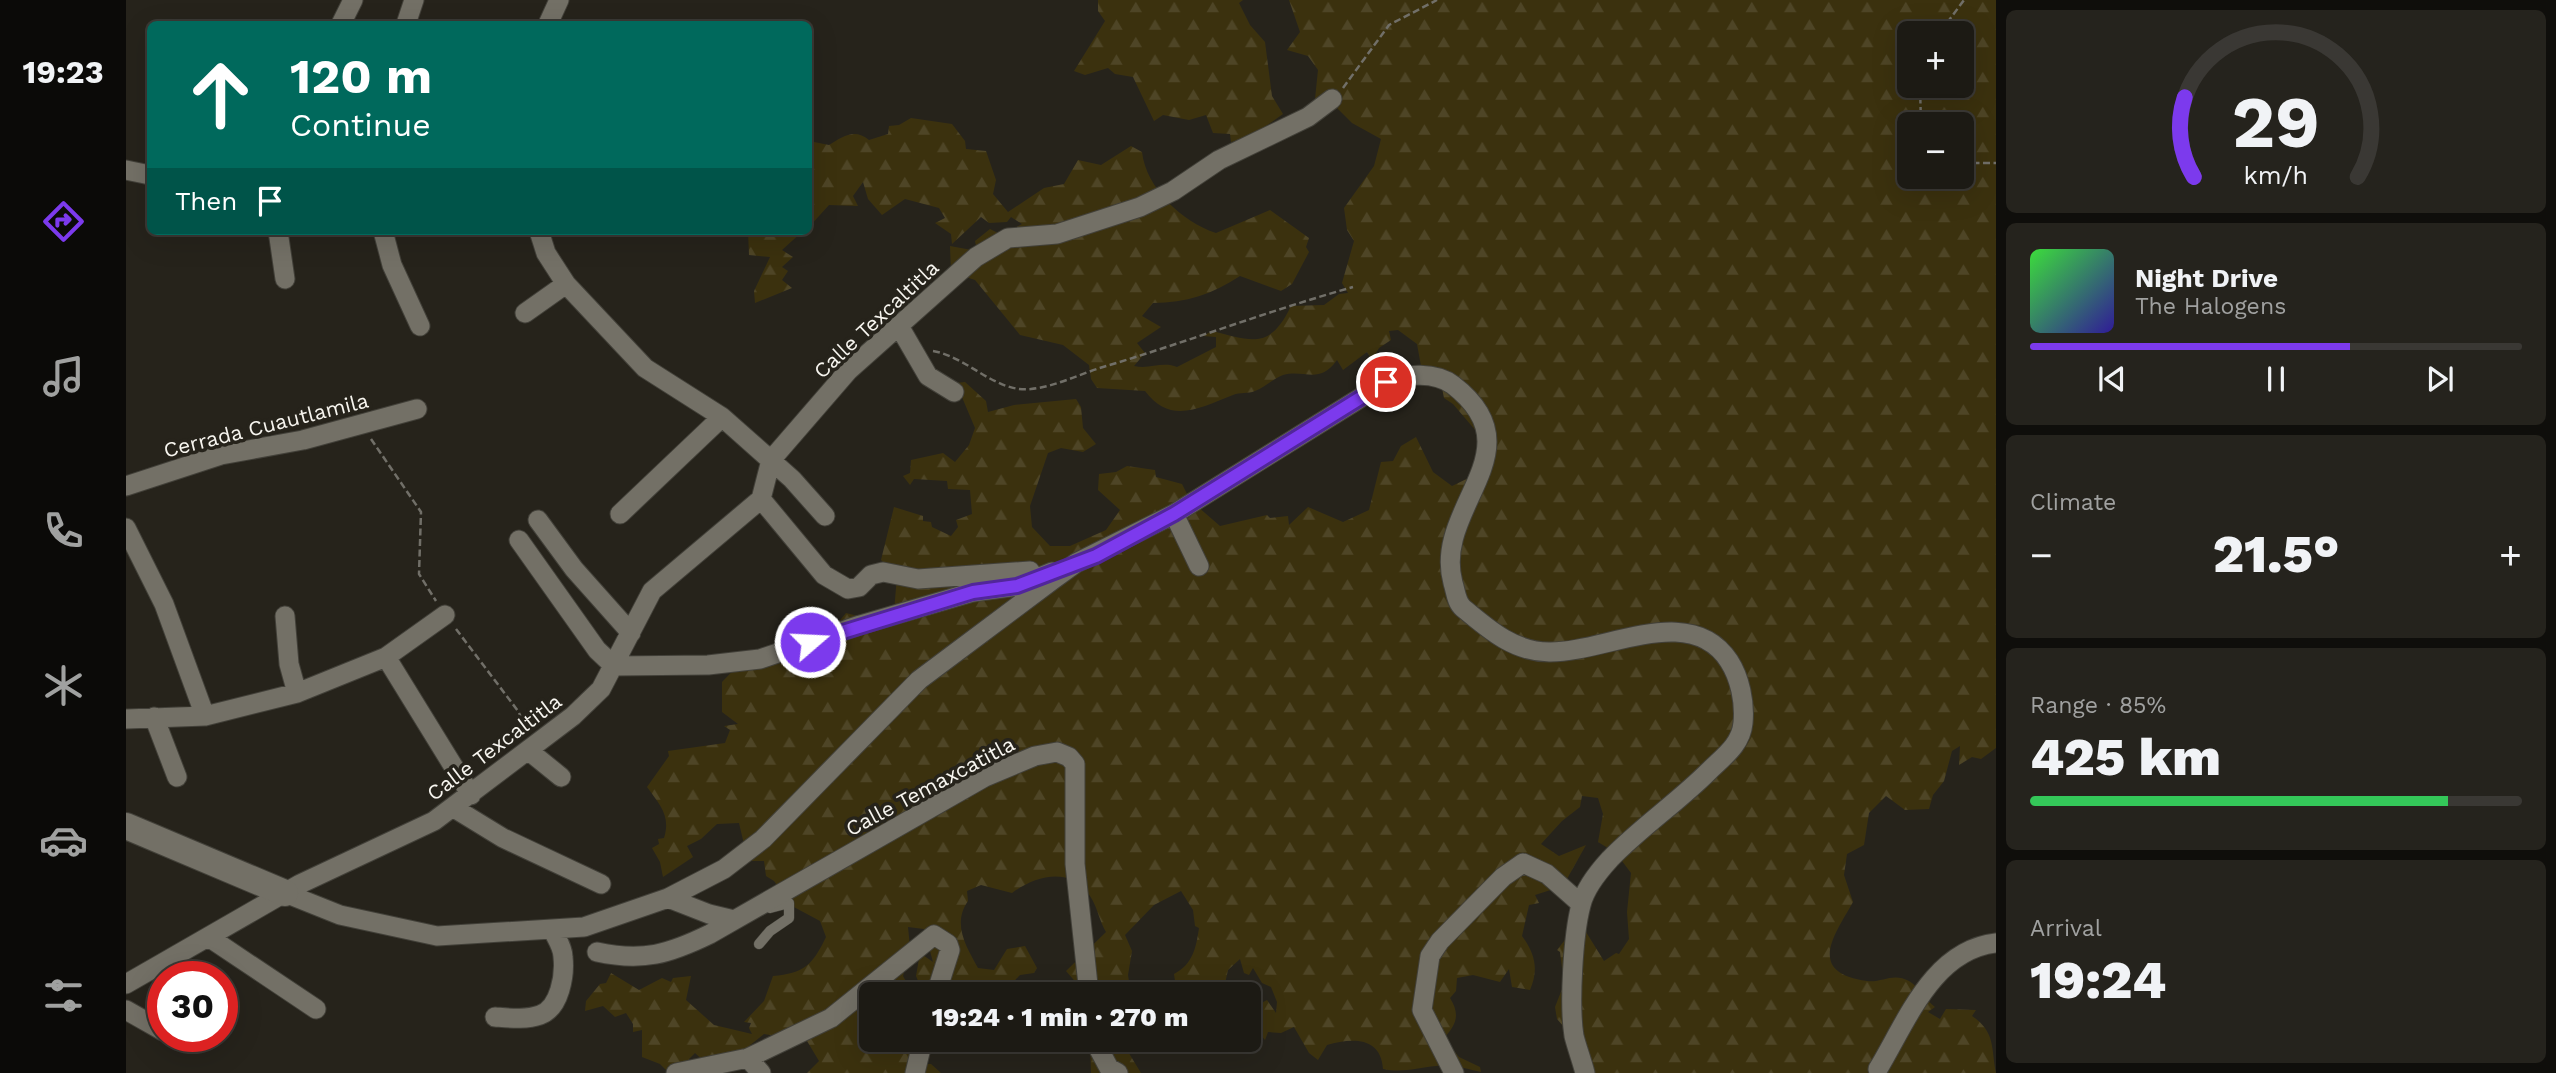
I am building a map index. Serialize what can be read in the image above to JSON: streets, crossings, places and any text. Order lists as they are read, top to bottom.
{
  "streets": {
    "street": ["Calle Texcaltitla", "Cerrada Cuautlamila", "Calle Temaxcatitla"]
  },
  "page": {
    "tabs": "19:23",
    "map_buttons": ["+", "−"],
    "turn": ["120 m", "Continue"],
    "then": "Then",
    "song": ["Night Drive", "The Halogens"],
    "tile": [
      "Climate",
      ["Range · 85%", "425 km"],
      ["Arrival", "19:24"]
    ],
    "heat": ["−", "21.5°", "+"],
    "limit": "30",
    "trip": "19:24 · 1 min · 270 m",
    "gauge": ["29", "km/h"]
  }
}
